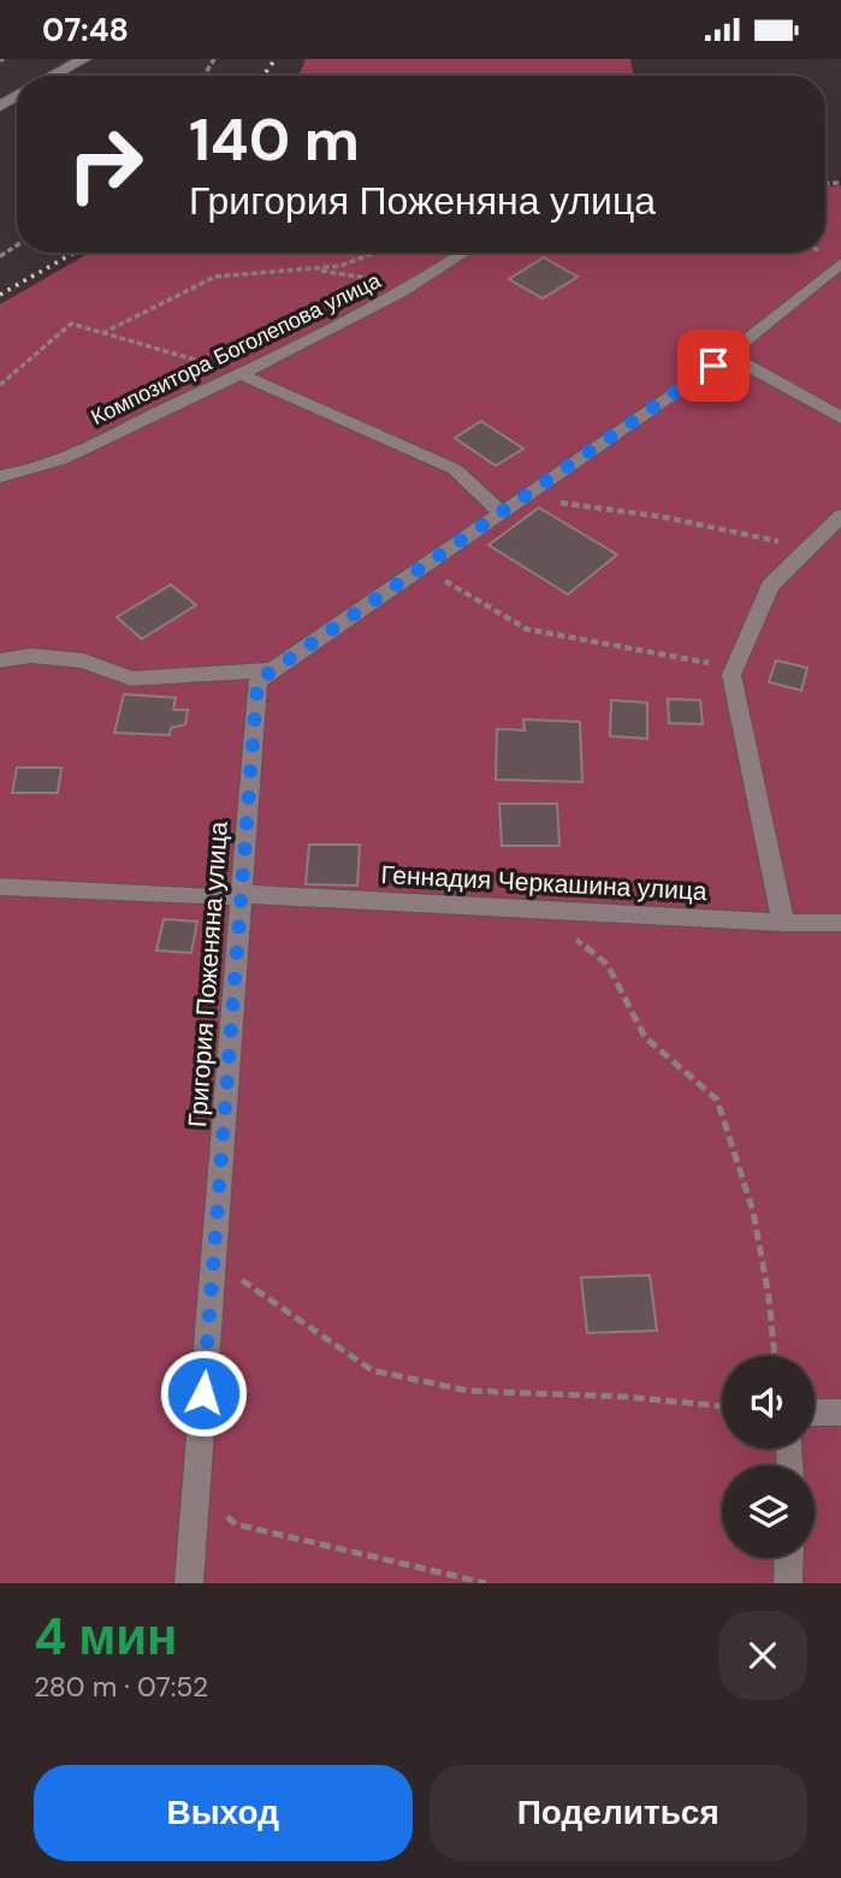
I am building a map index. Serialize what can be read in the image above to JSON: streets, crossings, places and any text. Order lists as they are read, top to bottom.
{
  "streets": {
    "street": ["Композитора Боголепова улица", "Геннадия Черкашина улица", "Григория Поженяна улица"]
  },
  "crossings": [
    ["Геннадия Черкашина улица", "Григория Поженяна улица"]
  ],
  "page": {
    "status": "07:48",
    "turn": ["140 m", "Григория Поженяна улица"],
    "heading": ["4 мин", "280 m · 07:52"],
    "buttons": ["Выход", "Поделиться"]
  }
}
